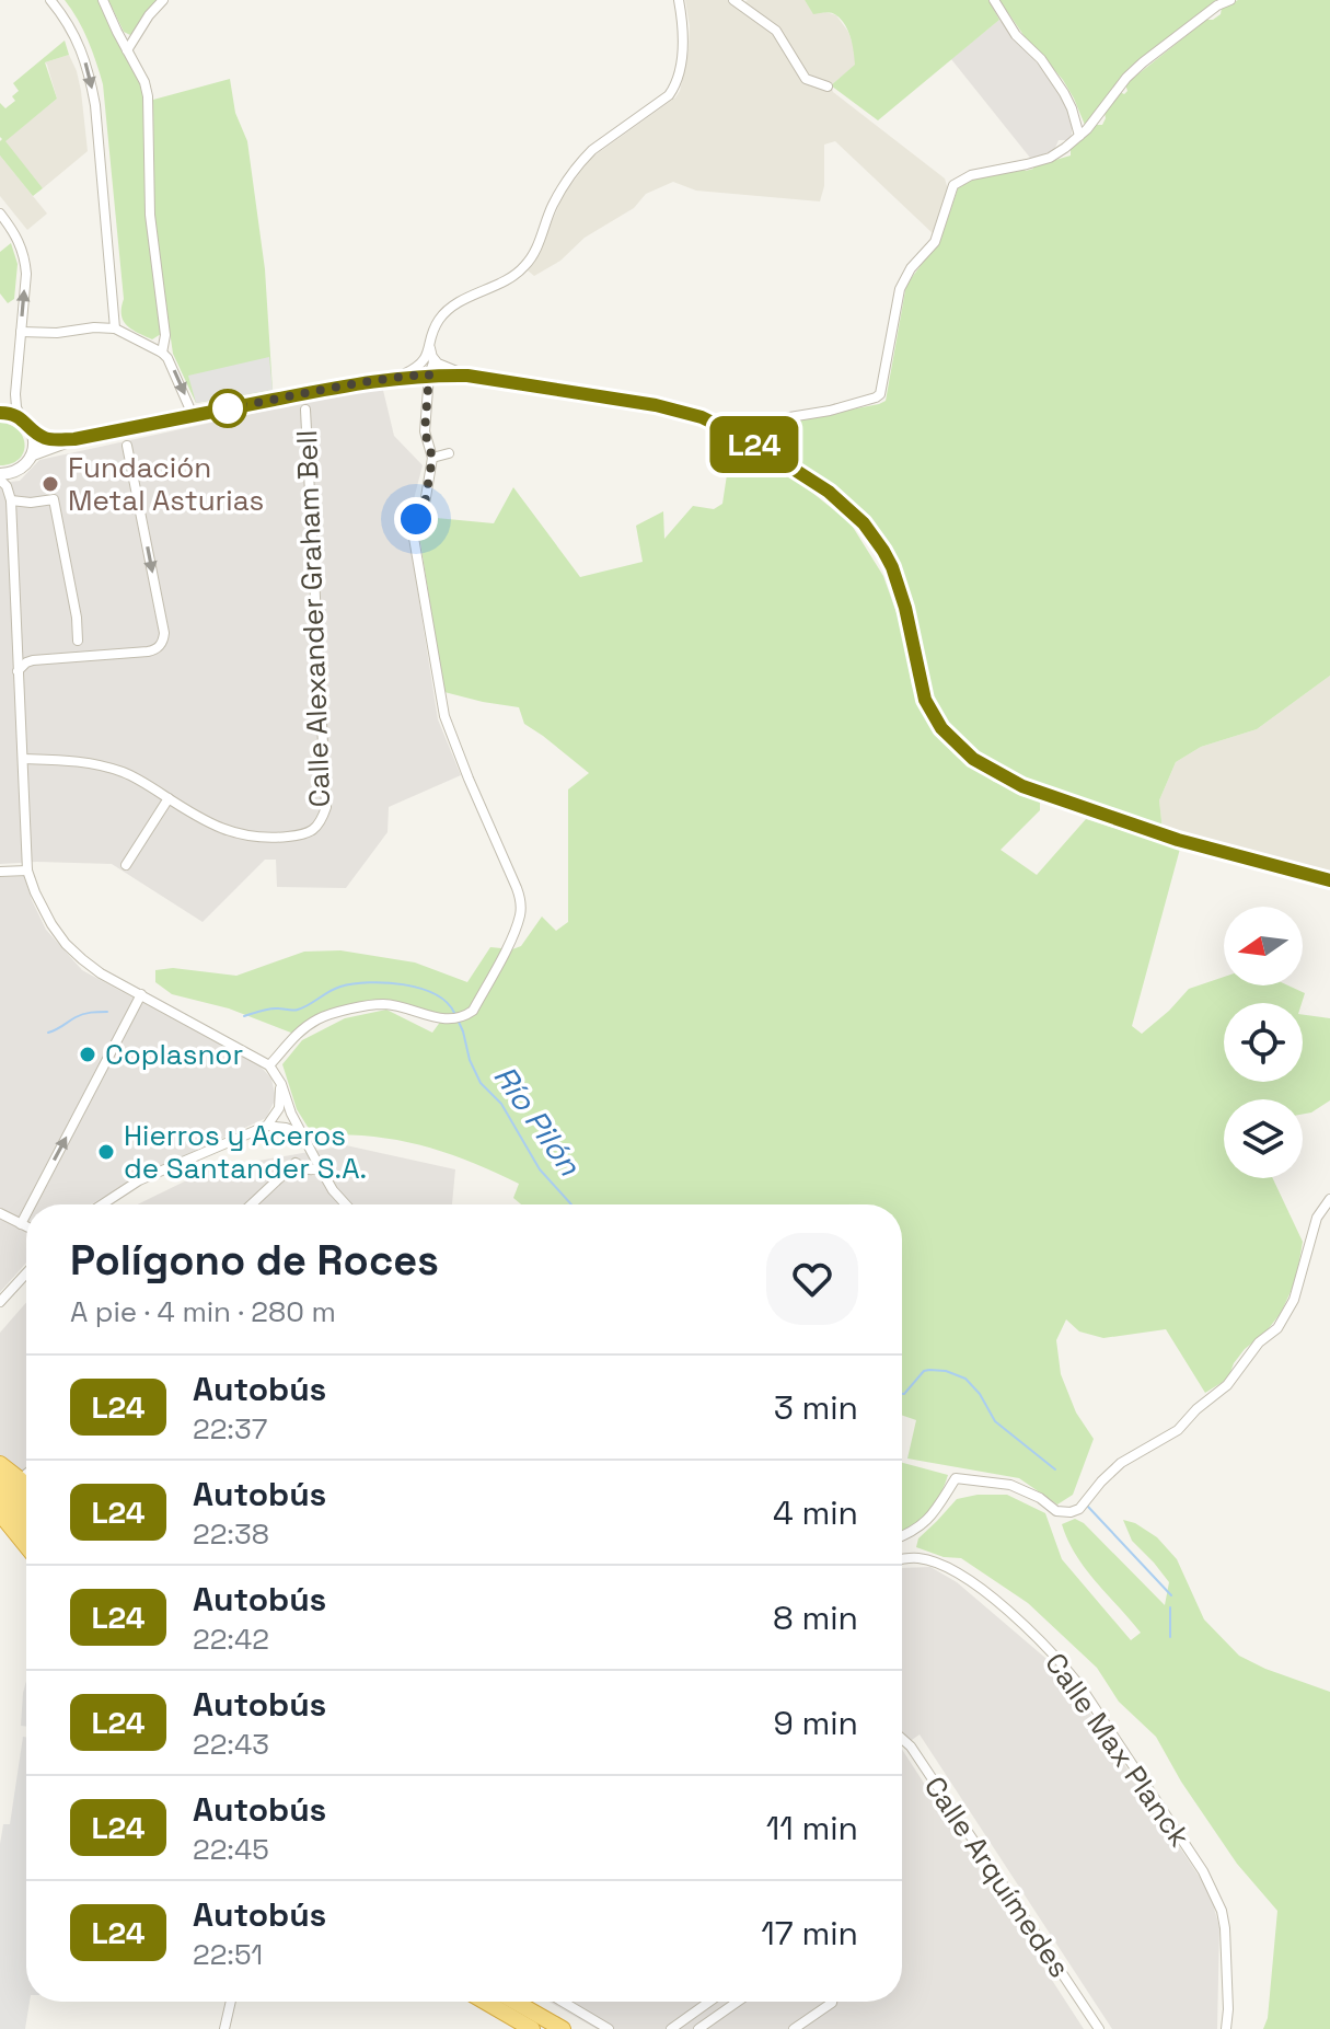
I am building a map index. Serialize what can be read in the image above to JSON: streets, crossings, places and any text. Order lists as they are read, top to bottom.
{
  "streets": {
    "street": ["Calle Alexander Graham Bell", "Calle Max Planck", "Calle Arquímedes"]
  },
  "water": ["Río Pilón"],
  "places": ["Fundación Metal Asturias", "Coplasnor", "Hierros y Aceros de Santander S.A."],
  "lines": ["bus line L24"],
  "north": "left",
  "page": {
    "on_map": "L24",
    "heading": ["Polígono de Roces", "A pie · 4 min · 280 m"],
    "list": [
      {
        "mark": "L24",
        "name": "Autobús",
        "note": "22:37",
        "value": "3 min"
      },
      {
        "mark": "L24",
        "name": "Autobús",
        "note": "22:38",
        "value": "4 min"
      },
      {
        "mark": "L24",
        "name": "Autobús",
        "note": "22:42",
        "value": "8 min"
      },
      {
        "mark": "L24",
        "name": "Autobús",
        "note": "22:43",
        "value": "9 min"
      },
      {
        "mark": "L24",
        "name": "Autobús",
        "note": "22:45",
        "value": "11 min"
      },
      {
        "mark": "L24",
        "name": "Autobús",
        "note": "22:51",
        "value": "17 min"
      }
    ]
  }
}
